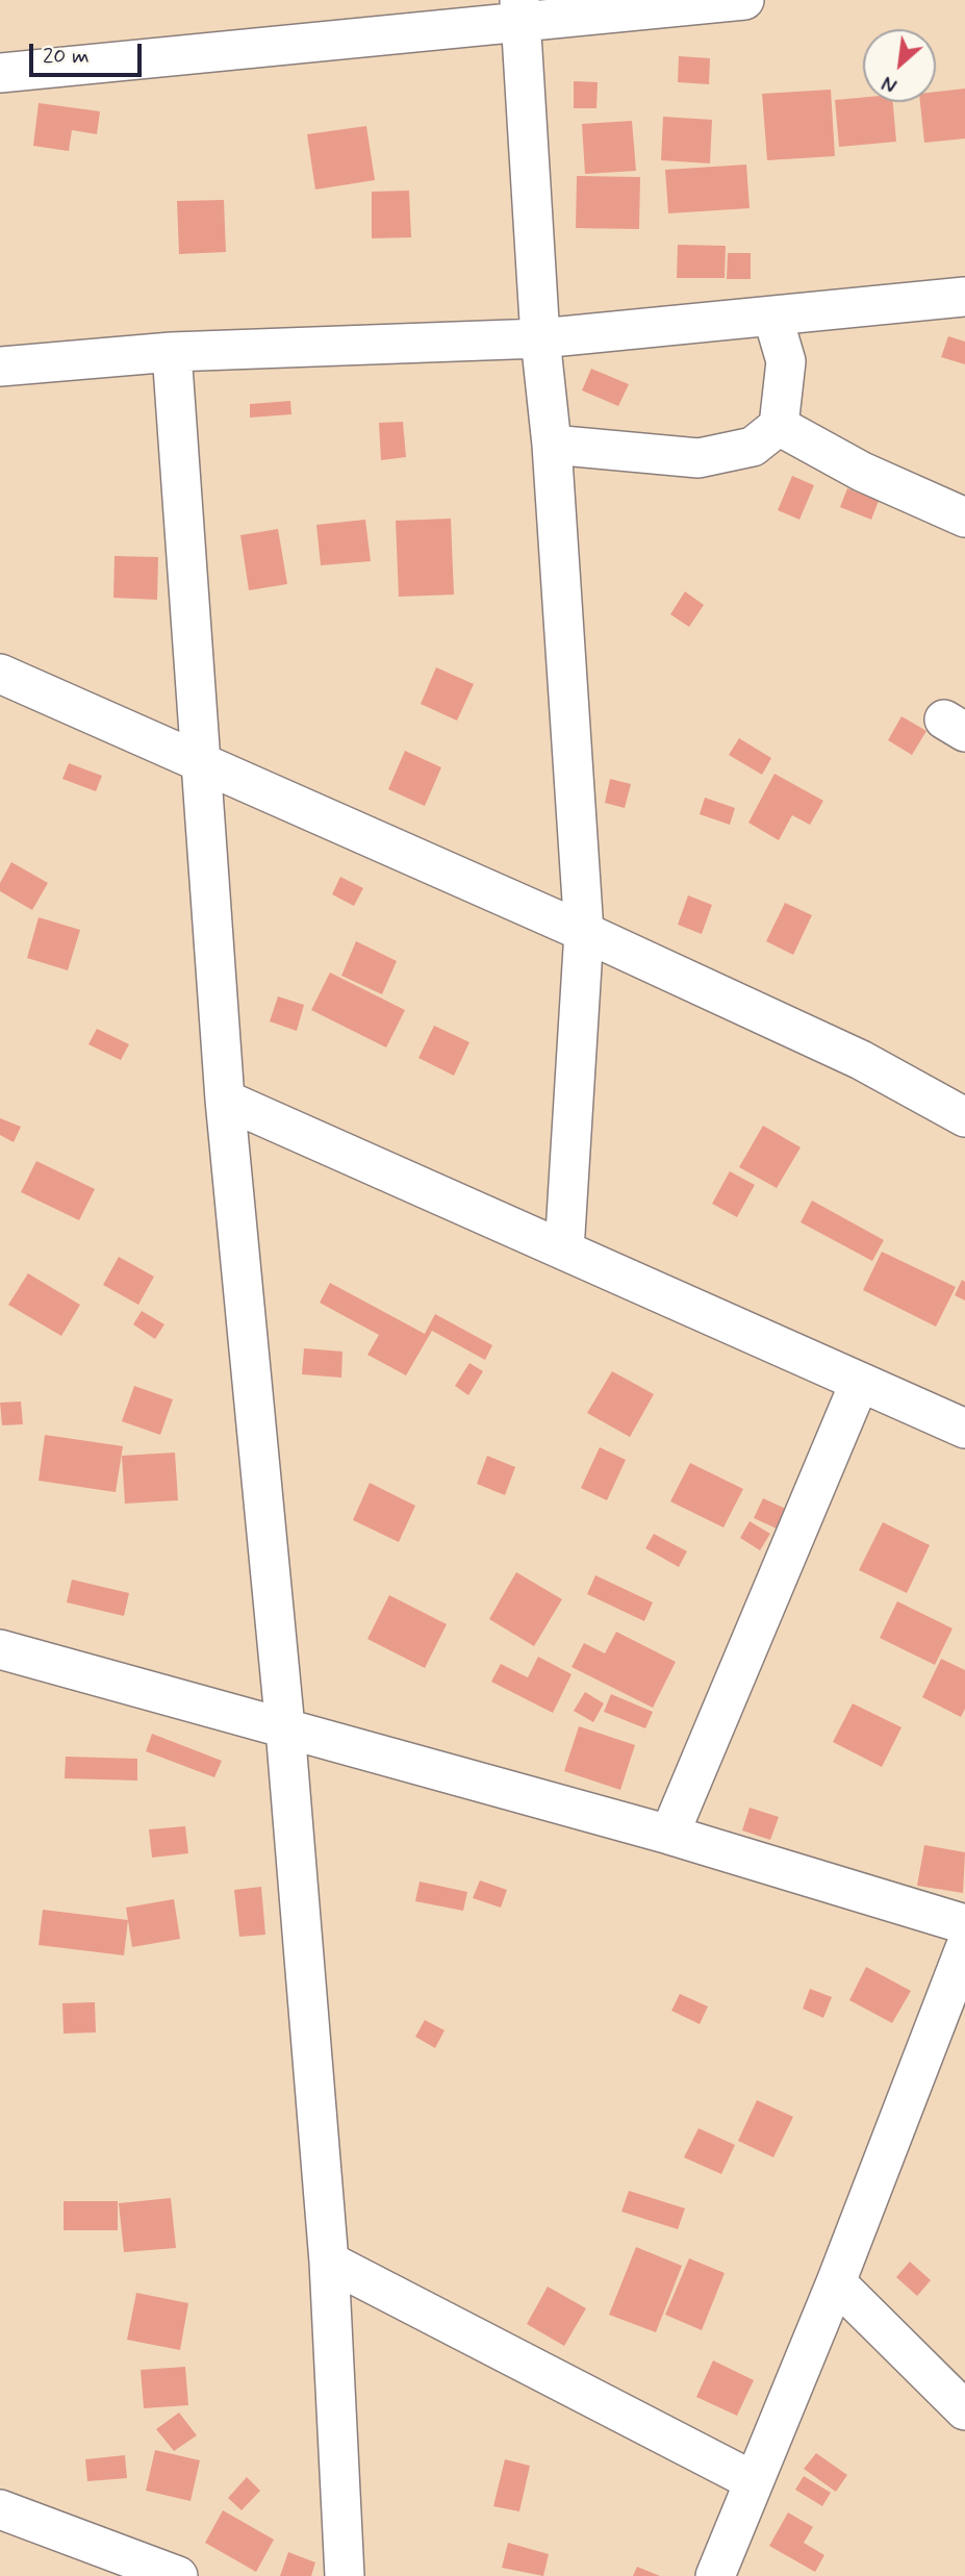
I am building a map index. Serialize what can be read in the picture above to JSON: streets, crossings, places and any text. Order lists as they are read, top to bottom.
{
  "scale_bar": "20 m",
  "north": "bottom left"
}
